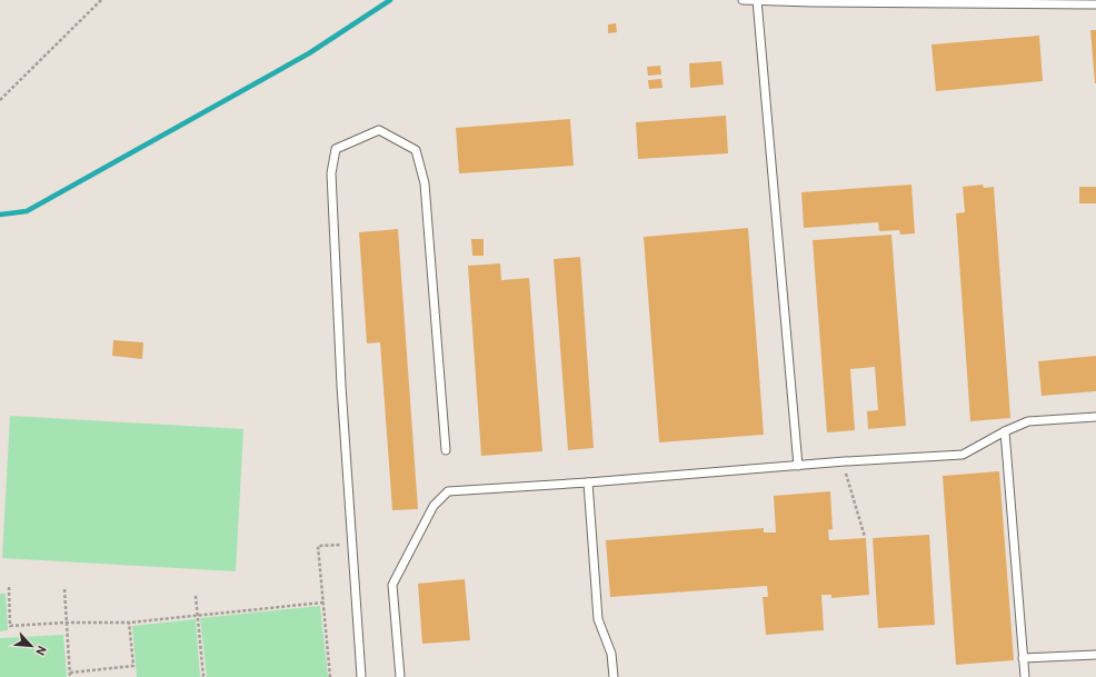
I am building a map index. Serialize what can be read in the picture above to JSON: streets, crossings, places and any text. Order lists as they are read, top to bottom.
{
  "north": "bottom right"
}
